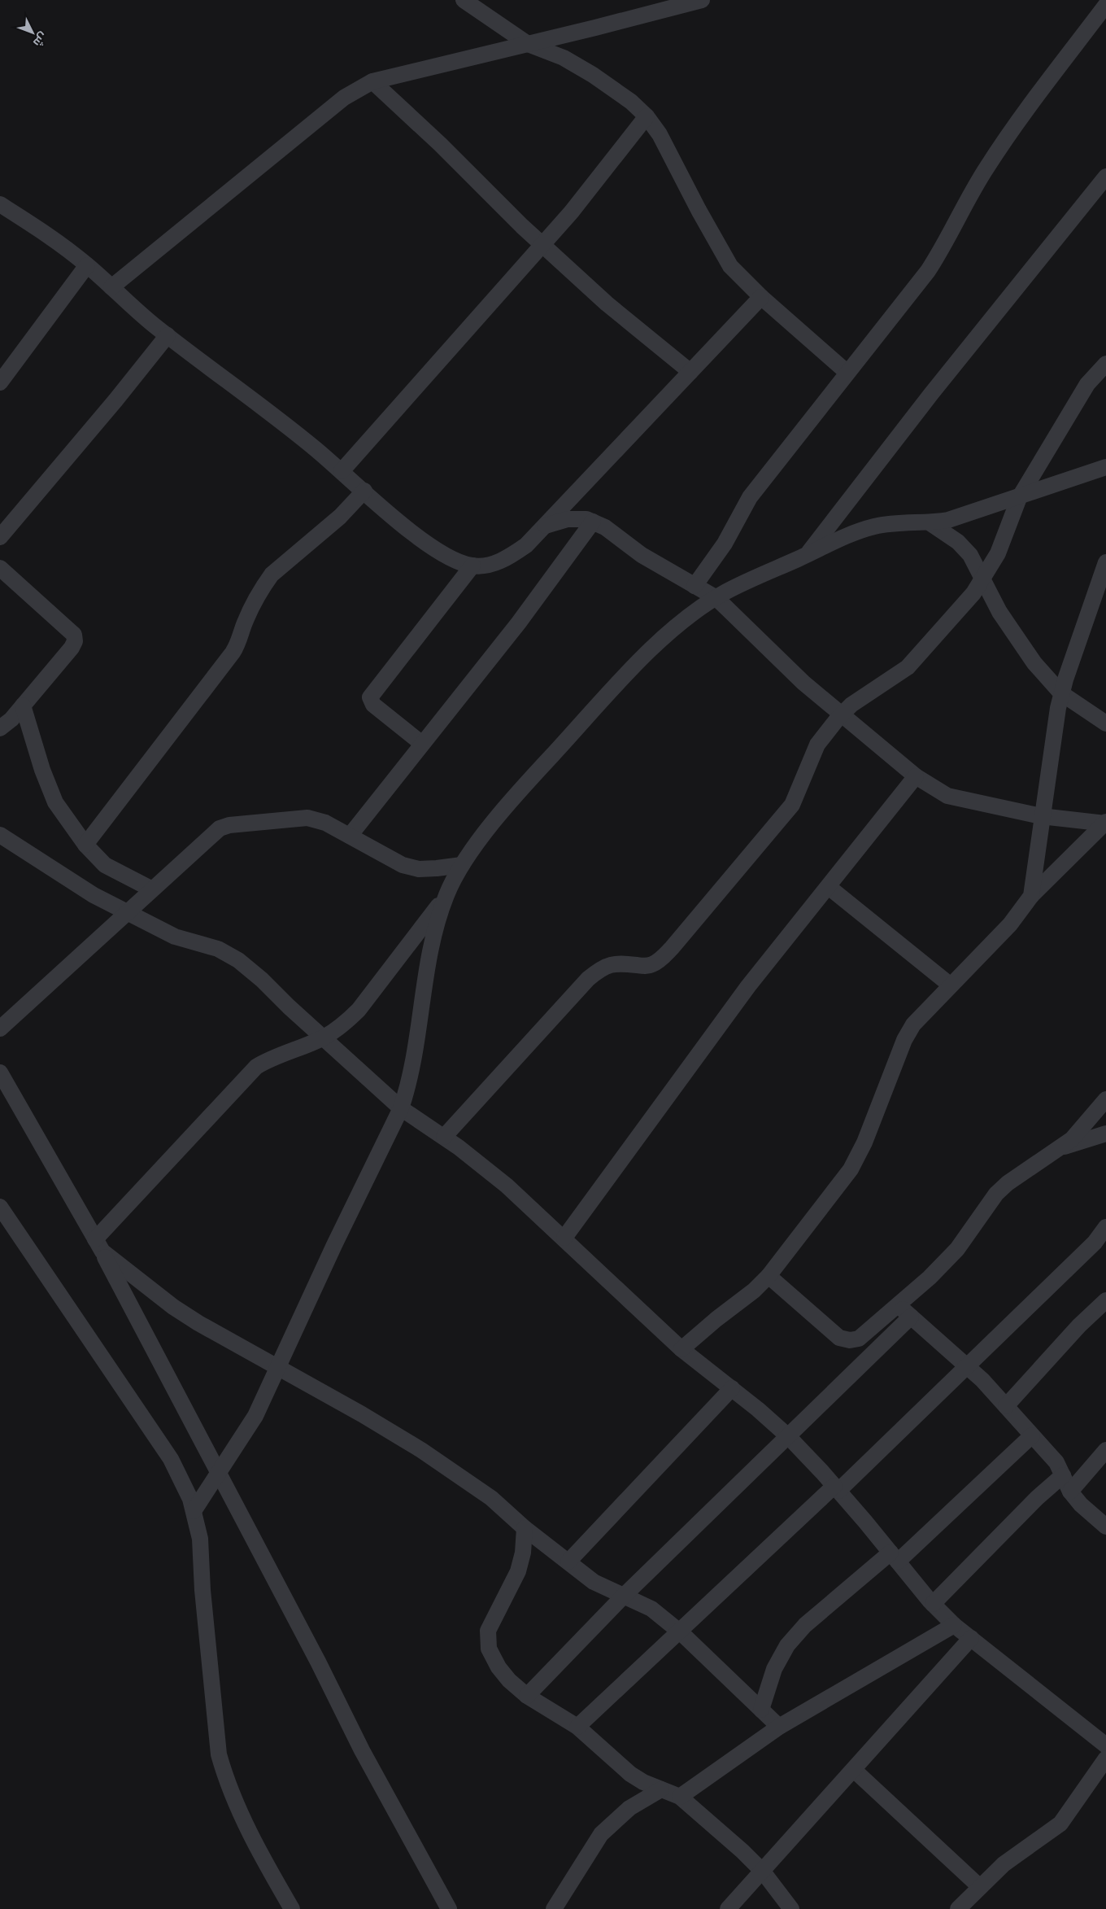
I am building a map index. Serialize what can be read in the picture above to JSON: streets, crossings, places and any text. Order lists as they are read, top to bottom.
{
  "north": "bottom right"
}
